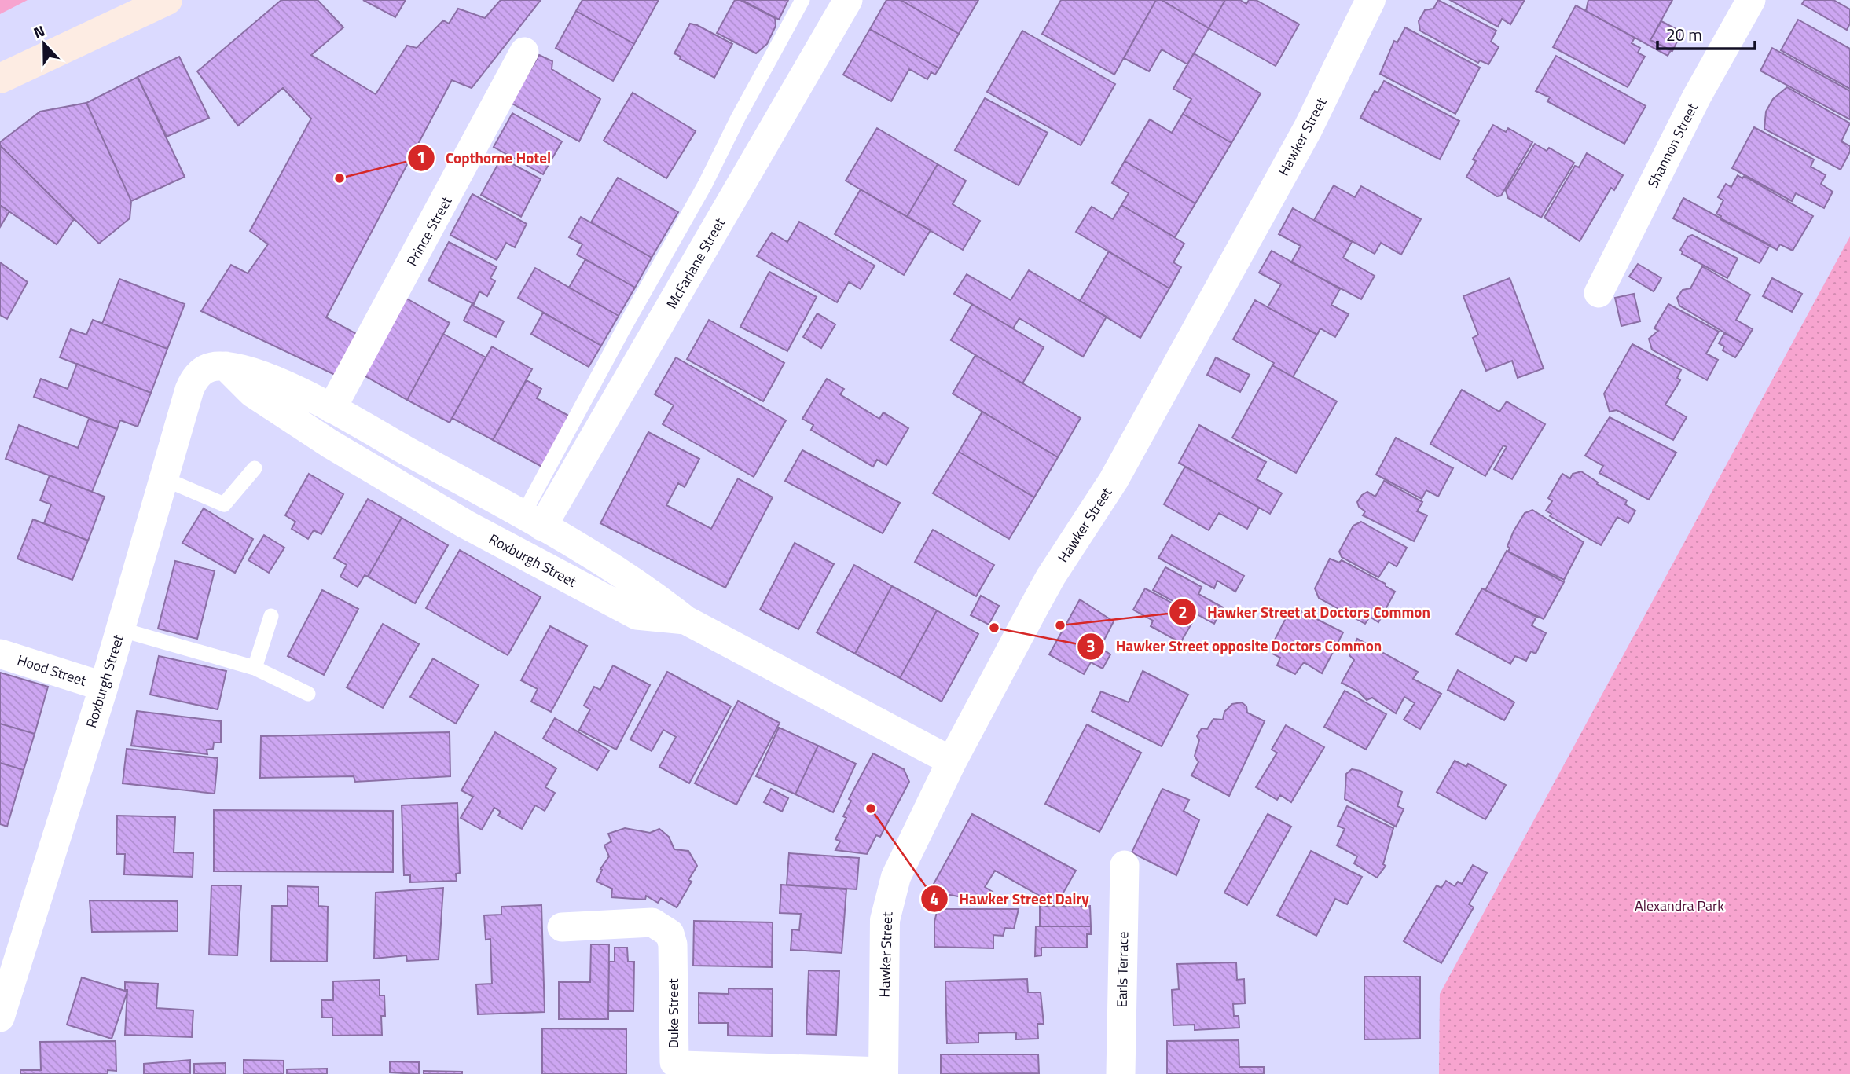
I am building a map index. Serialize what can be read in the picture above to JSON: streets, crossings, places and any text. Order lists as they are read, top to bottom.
{
  "streets": {
    "street": [
      "Hawker Street",
      "Shannon Street",
      "Prince Street",
      "McFarlane Street",
      "Roxburgh Street",
      "Hood Street",
      "Earls Terrace",
      "Duke Street"
    ]
  },
  "crossings": [
    ["Hawker Street", "Roxburgh Street"],
    ["Hawker Street", "Duke Street"],
    ["Prince Street", "Roxburgh Street"],
    ["McFarlane Street", "Roxburgh Street"],
    ["Roxburgh Street", "Hood Street"]
  ],
  "parks": ["Alexandra Park"],
  "places": [
    "Copthorne Hotel",
    "Hawker Street at Doctors Common",
    "Hawker Street opposite Doctors Common",
    "Hawker Street Dairy"
  ],
  "scale_bar": "20 m",
  "north": "top"
}
